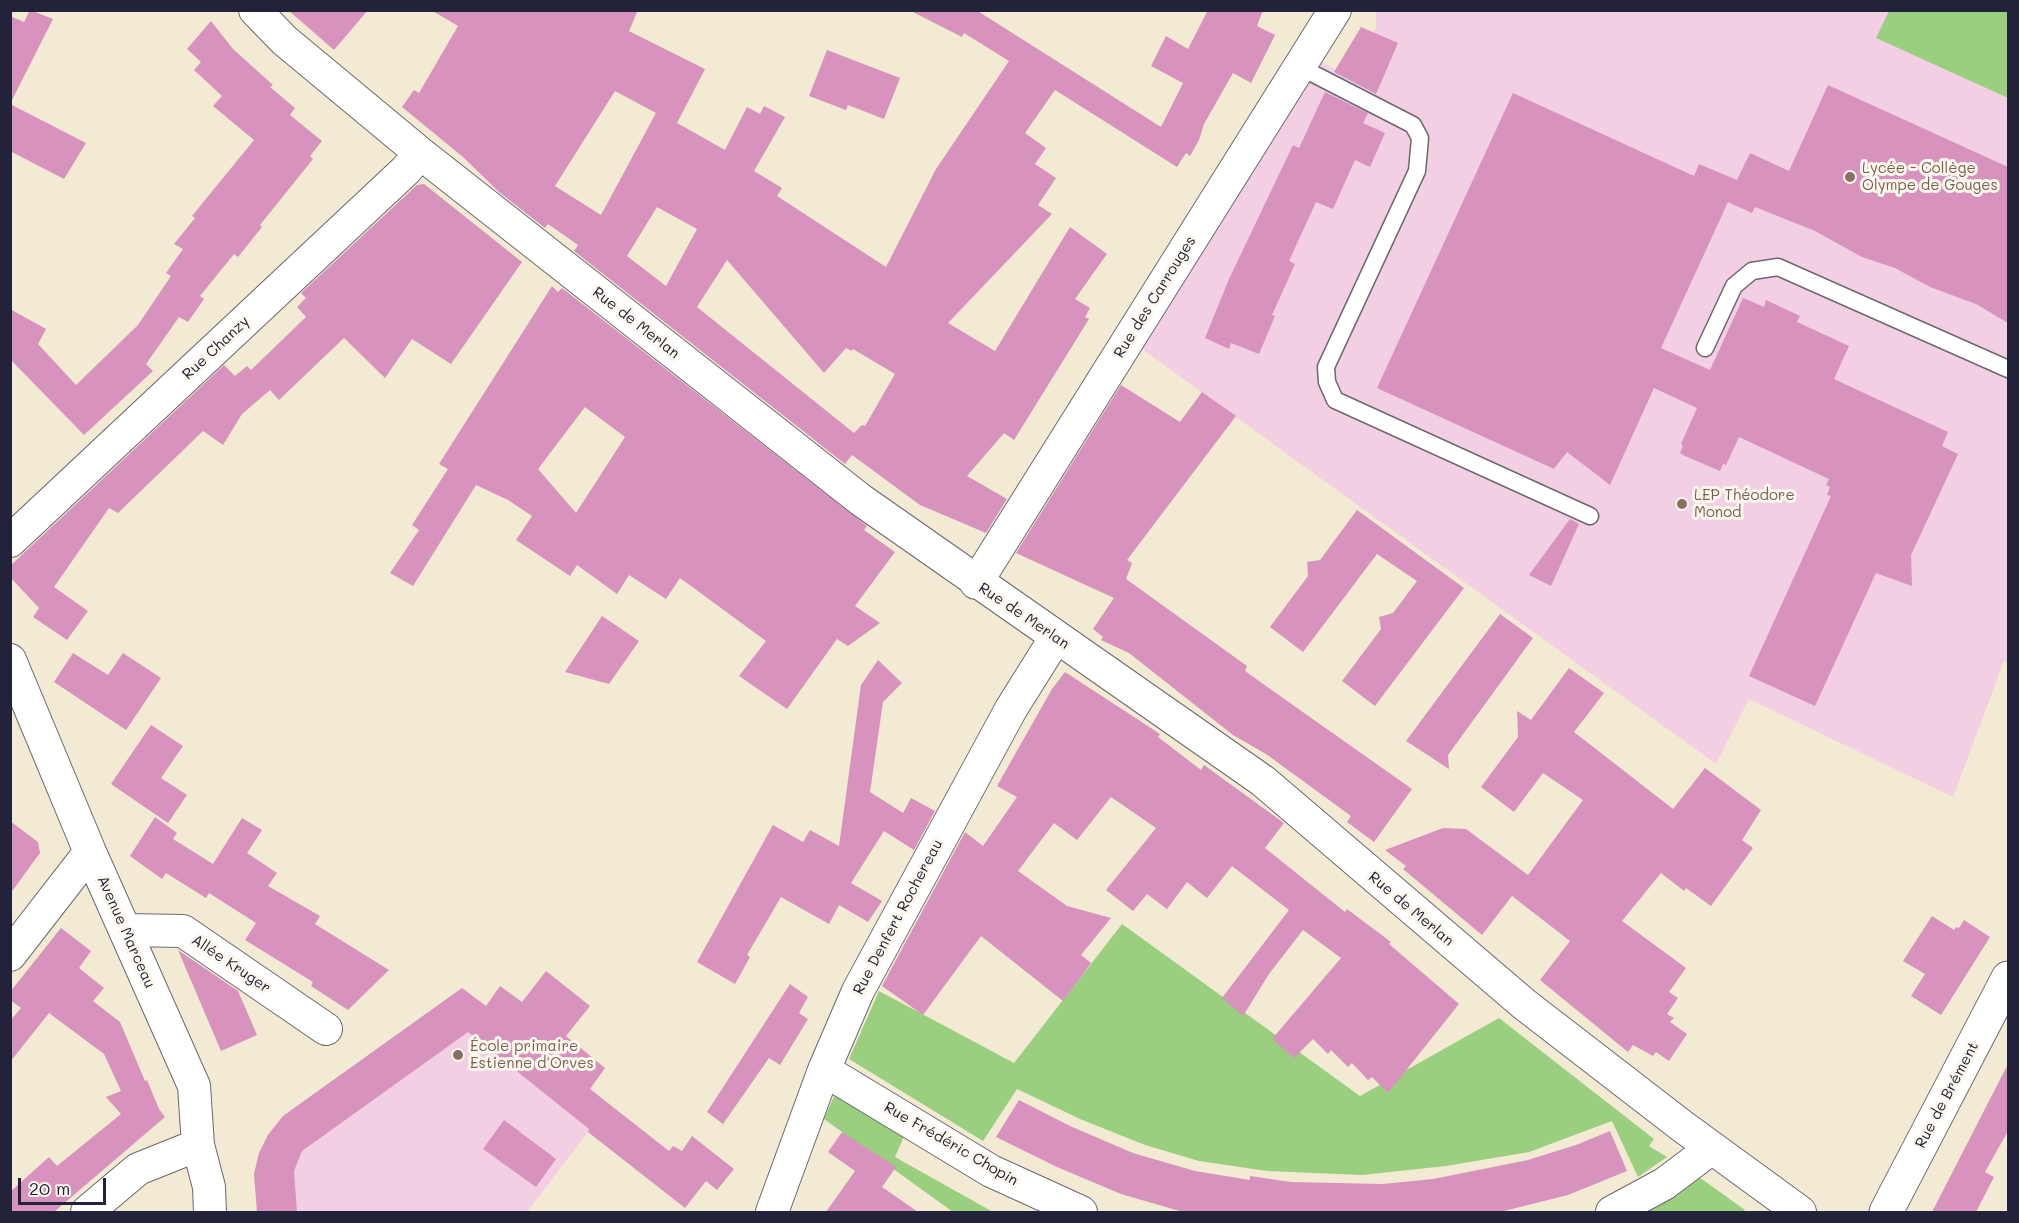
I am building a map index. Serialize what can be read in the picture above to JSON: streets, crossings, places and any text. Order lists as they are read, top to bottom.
{
  "streets": {
    "main road": ["Rue de Brément"],
    "street": [
      "Rue des Carrouges",
      "Rue de Merlan",
      "Rue Chanzy",
      "Rue Denfert Rochereau",
      "Avenue Marceau",
      "Allée Kruger",
      "Rue Frédéric Chopin"
    ]
  },
  "crossings": [
    ["Rue des Carrouges", "Rue de Merlan"],
    ["Rue de Merlan", "Rue Chanzy"],
    ["Rue de Merlan", "Rue Denfert Rochereau"],
    ["Rue Denfert Rochereau", "Rue Frédéric Chopin"],
    ["Avenue Marceau", "Allée Kruger"]
  ],
  "places": ["Lycée - Collège Olympe de Gouges", "LEP Théodore Monod", "École primaire Estienne d'Orves"],
  "scale_bar": "20 m"
}
